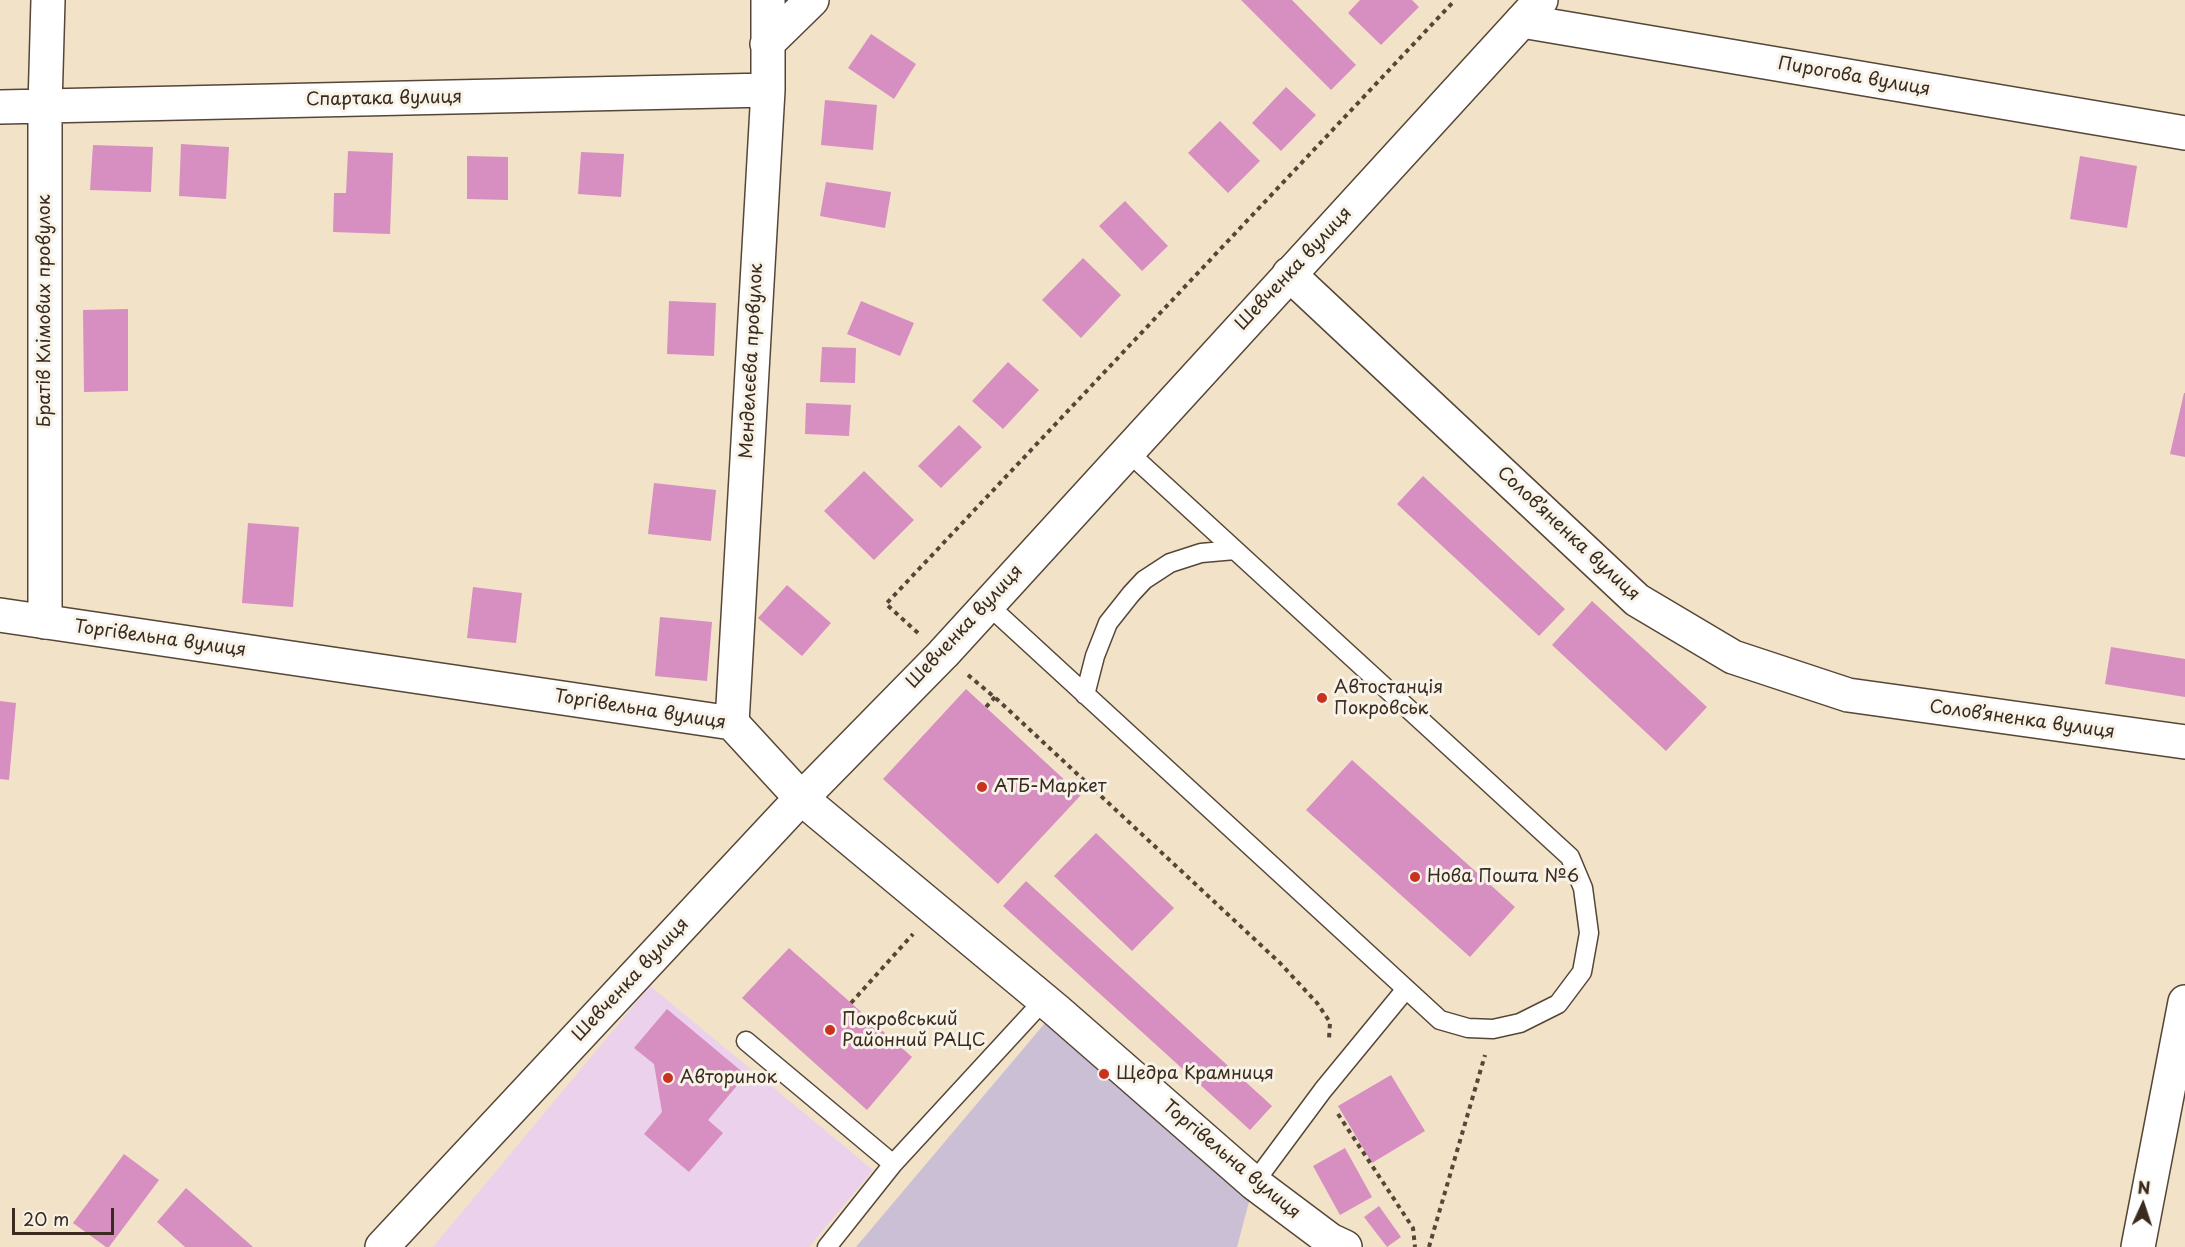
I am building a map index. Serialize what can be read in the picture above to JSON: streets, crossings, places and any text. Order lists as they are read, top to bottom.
{
  "streets": {
    "street": [
      "Пирогова вулиця",
      "Спартака вулиця",
      "Шевченка вулиця",
      "Братів Клімових провулок",
      "Менделєєва провулок",
      "Солов’яненка вулиця",
      "Торгівельна вулиця"
    ]
  },
  "crossings": [
    ["Пирогова вулиця", "Шевченка вулиця"],
    ["Спартака вулиця", "Братів Клімових провулок"],
    ["Спартака вулиця", "Менделєєва провулок"],
    ["Шевченка вулиця", "Солов’яненка вулиця"],
    ["Шевченка вулиця", "Торгівельна вулиця"],
    ["Братів Клімових провулок", "Торгівельна вулиця"],
    ["Менделєєва провулок", "Торгівельна вулиця"]
  ],
  "places": [
    "Автостанція Покровськ",
    "АТБ-Маркет",
    "Нова Пошта №6",
    "Покровський Районний РАЦС",
    "Щедра Крамниця",
    "Авторинок"
  ],
  "scale_bar": "20 m",
  "north": "top"
}
